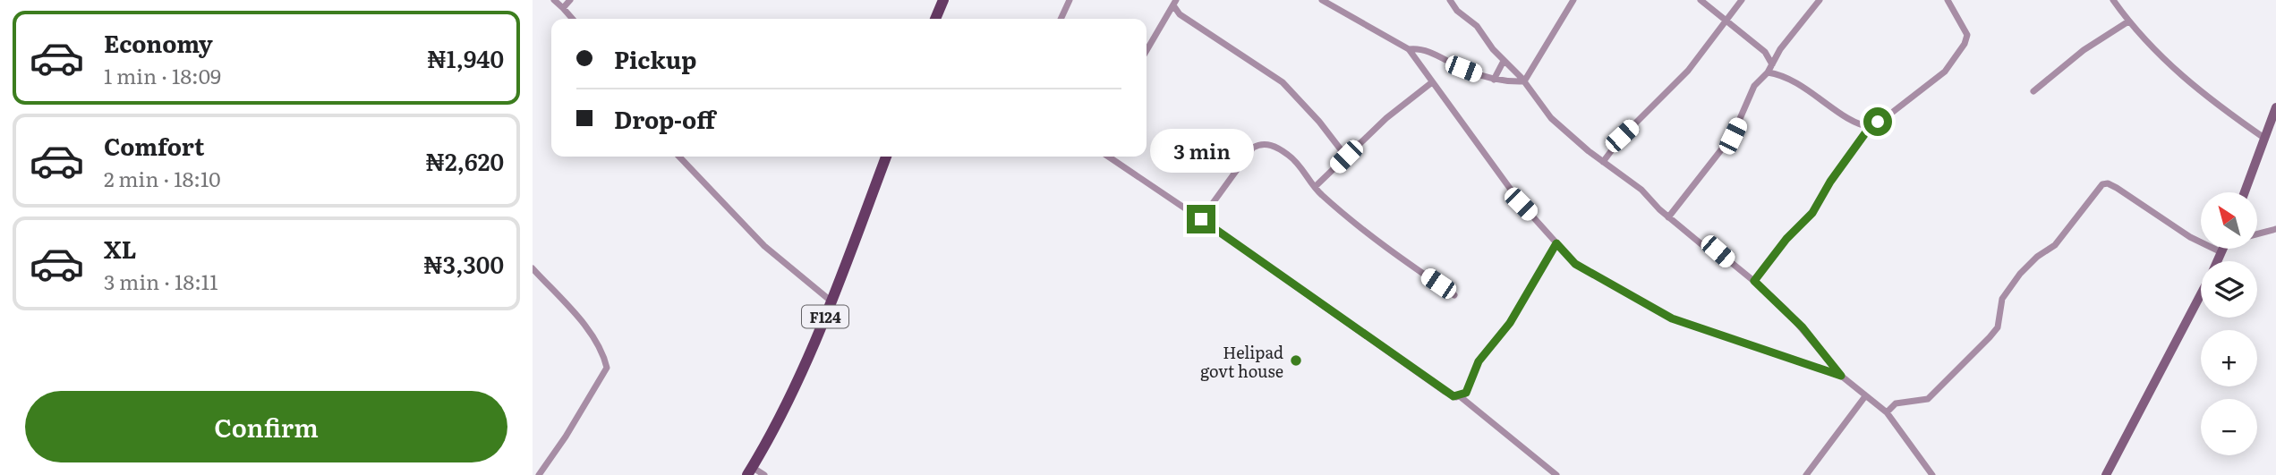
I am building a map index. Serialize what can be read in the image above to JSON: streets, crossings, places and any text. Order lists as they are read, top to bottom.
{
  "streets": {
    "main road": ["F124"]
  },
  "places": ["Helipad govt house"],
  "north": "top left",
  "page": {
    "list": [
      {
        "name": "Economy",
        "note": "1 min · 18:09",
        "value": "₦1,940"
      },
      {
        "name": "Comfort",
        "note": "2 min · 18:10",
        "value": "₦2,620"
      },
      {
        "name": "XL",
        "note": "3 min · 18:11",
        "value": "₦3,300"
      }
    ],
    "banner": ["Pickup", "Drop-off"],
    "bubble": "3 min",
    "map_buttons": ["+", "−"],
    "buttons": "Confirm"
  }
}
